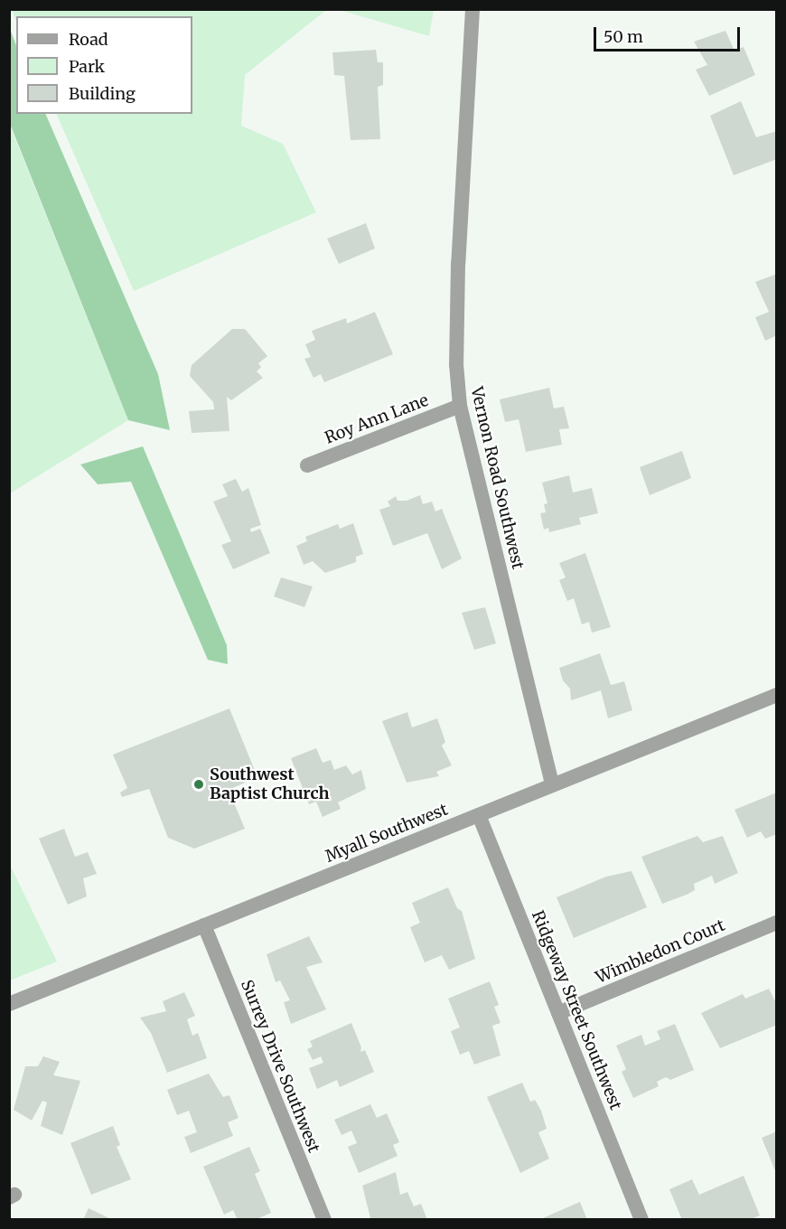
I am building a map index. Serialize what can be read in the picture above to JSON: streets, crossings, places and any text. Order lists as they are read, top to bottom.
{
  "streets": {
    "street": [
      "Roy Ann Lane",
      "Vernon Road Southwest",
      "Myall Southwest",
      "Wimbledon Court",
      "Ridgeway Street Southwest",
      "Surrey Drive Southwest"
    ]
  },
  "crossings": [
    ["Roy Ann Lane", "Vernon Road Southwest"],
    ["Vernon Road Southwest", "Myall Southwest"],
    ["Myall Southwest", "Ridgeway Street Southwest"],
    ["Myall Southwest", "Surrey Drive Southwest"],
    ["Wimbledon Court", "Ridgeway Street Southwest"]
  ],
  "places": ["Southwest Baptist Church"],
  "legend": ["Road", "Park", "Building"],
  "scale_bar": "50 m"
}
